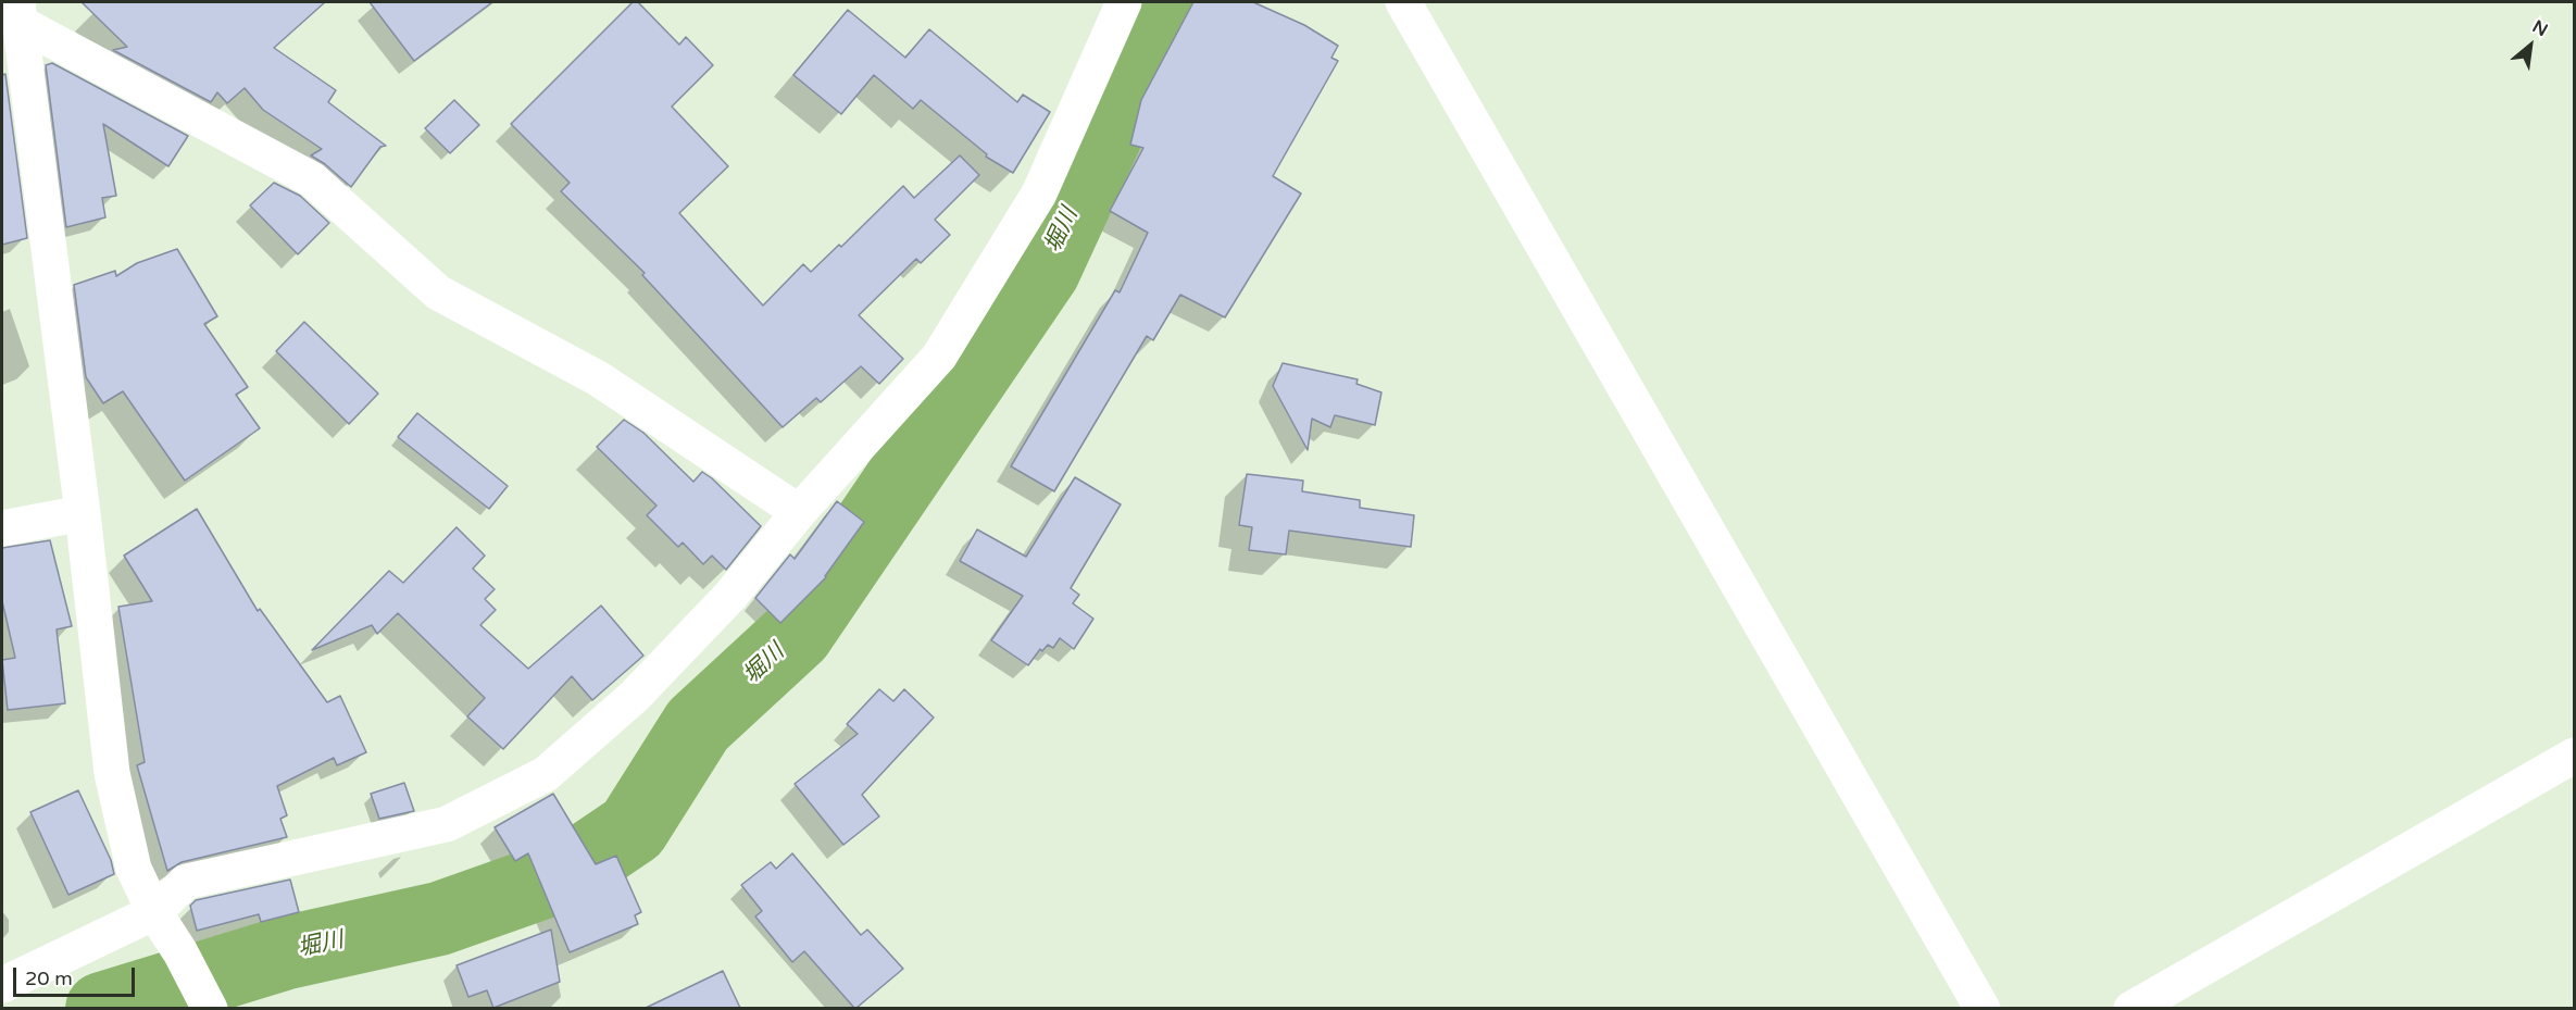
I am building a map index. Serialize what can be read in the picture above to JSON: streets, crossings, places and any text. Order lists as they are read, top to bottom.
{
  "water": ["堀川"],
  "scale_bar": "20 m",
  "north": "top right"
}
